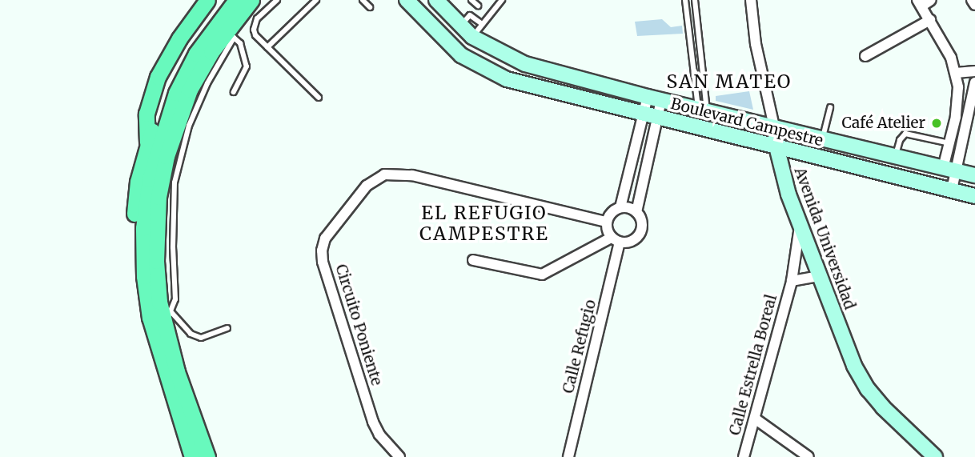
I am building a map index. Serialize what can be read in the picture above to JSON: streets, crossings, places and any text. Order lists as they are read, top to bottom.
{
  "streets": {
    "street": [
      "Boulevard Campestre",
      "Avenida Universidad",
      "Circuito Poniente",
      "Calle Refugio",
      "Calle Estrella Boreal"
    ]
  },
  "crossings": [
    ["Boulevard Campestre", "Avenida Universidad"],
    ["Avenida Universidad", "Calle Estrella Boreal"],
    ["Circuito Poniente", "Calle Refugio"]
  ],
  "districts": ["SAN MATEO", "EL REFUGIO CAMPESTRE"],
  "places": ["Café Atelier"]
}
